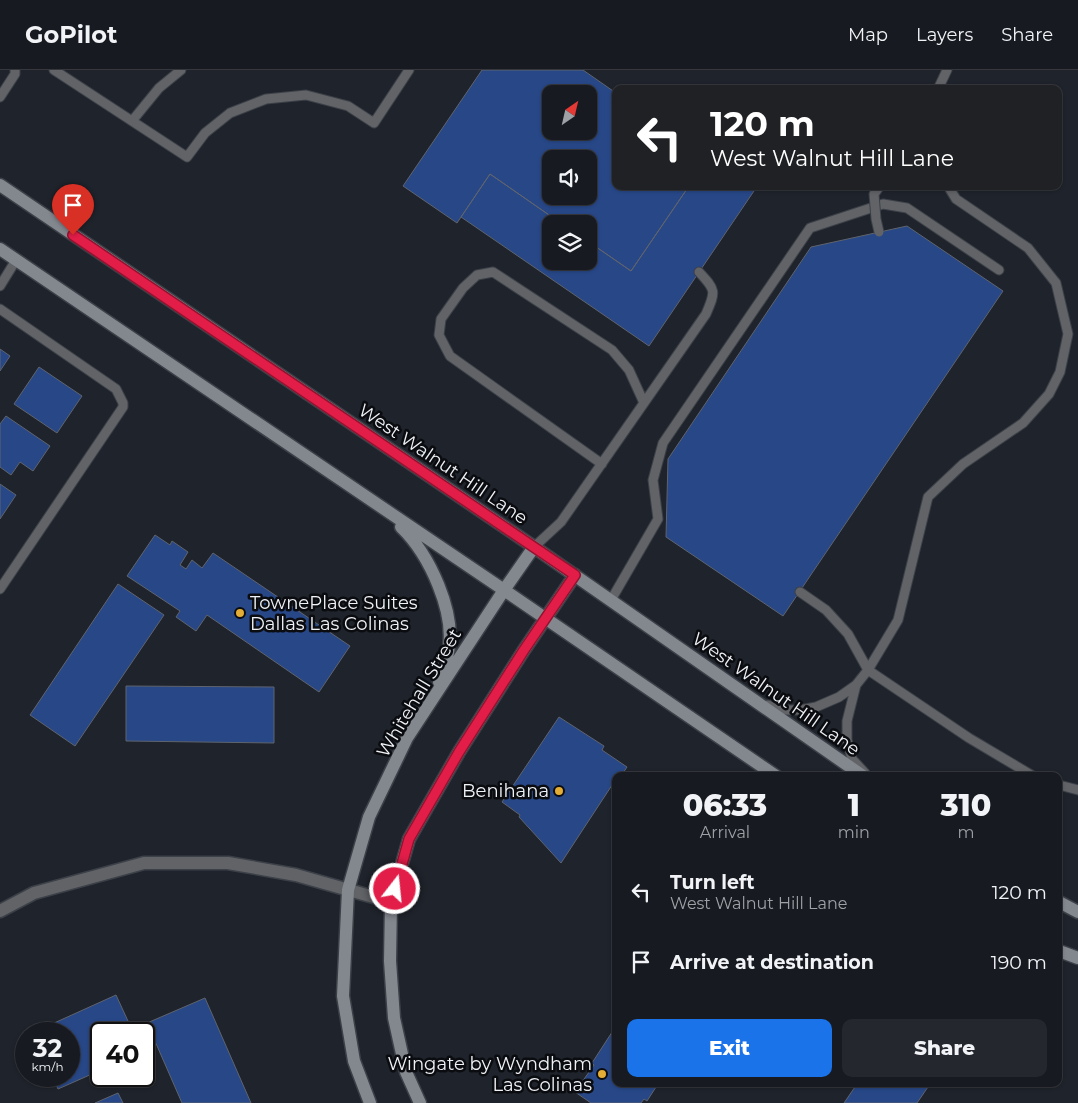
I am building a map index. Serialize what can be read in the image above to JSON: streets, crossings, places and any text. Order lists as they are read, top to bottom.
{
  "streets": {
    "main road": ["West Walnut Hill Lane", "Whitehall Street"]
  },
  "crossings": [
    ["West Walnut Hill Lane", "Whitehall Street"]
  ],
  "places": ["TownePlace Suites Dallas Las Colinas", "Benihana", "Wingate by Wyndham Las Colinas"],
  "north": "top right",
  "page": {
    "header": "GoPilot",
    "nav": ["Map", "Layers", "Share"],
    "turn": ["120 m", "West Walnut Hill Lane"],
    "eta": [
      "06:33",
      "Arrival",
      "1",
      "min",
      "310",
      "m"
    ],
    "list": [
      {
        "name": "Turn left",
        "note": "West Walnut Hill Lane",
        "value": "120 m"
      },
      {
        "name": "Arrive at destination",
        "value": "190 m"
      }
    ],
    "buttons": ["Exit", "Share"],
    "speed": "32 km/h",
    "limit": "40"
  }
}
